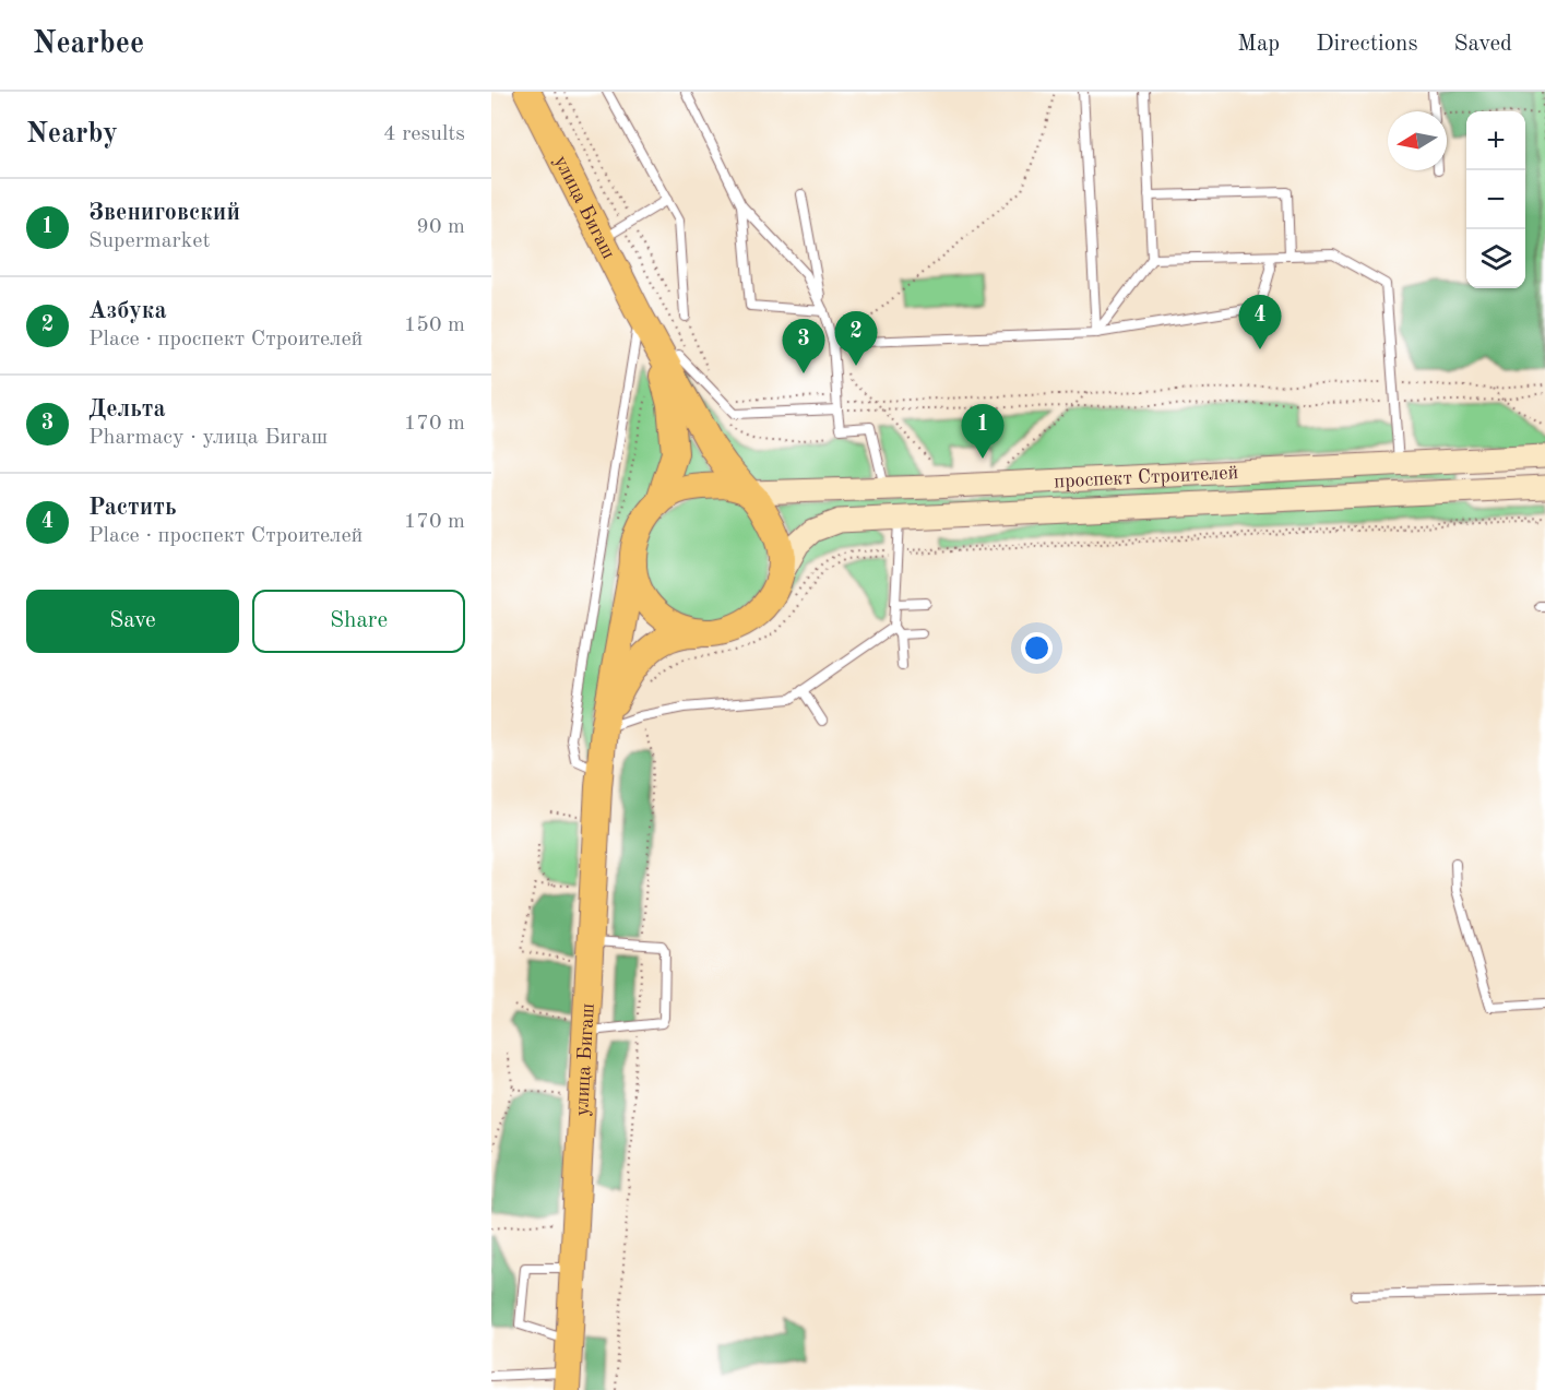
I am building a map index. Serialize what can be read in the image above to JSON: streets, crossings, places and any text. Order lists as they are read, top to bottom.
{
  "streets": {
    "main road": ["улица Бигаш"],
    "street": ["проспект Строителей"]
  },
  "crossings": [
    ["улица Бигаш", "проспект Строителей"]
  ],
  "north": "left",
  "page": {
    "header": "Nearbee",
    "nav": ["Map", "Directions", "Saved"],
    "heading": ["Nearby", "4 results"],
    "map_buttons": ["+", "−"],
    "list": [
      {
        "mark": "1",
        "name": "Звениговский",
        "note": "Supermarket",
        "value": "90 m"
      },
      {
        "mark": "2",
        "name": "Азбука",
        "note": "Place · проспект Строителей",
        "value": "150 m"
      },
      {
        "mark": "3",
        "name": "Дельта",
        "note": "Pharmacy · улица Бигаш",
        "value": "170 m"
      },
      {
        "mark": "4",
        "name": "Растить",
        "note": "Place · проспект Строителей",
        "value": "170 m"
      }
    ],
    "pins": [
      "4",
      "2",
      "3",
      "1"
    ],
    "buttons": ["Save", "Share"]
  }
}
